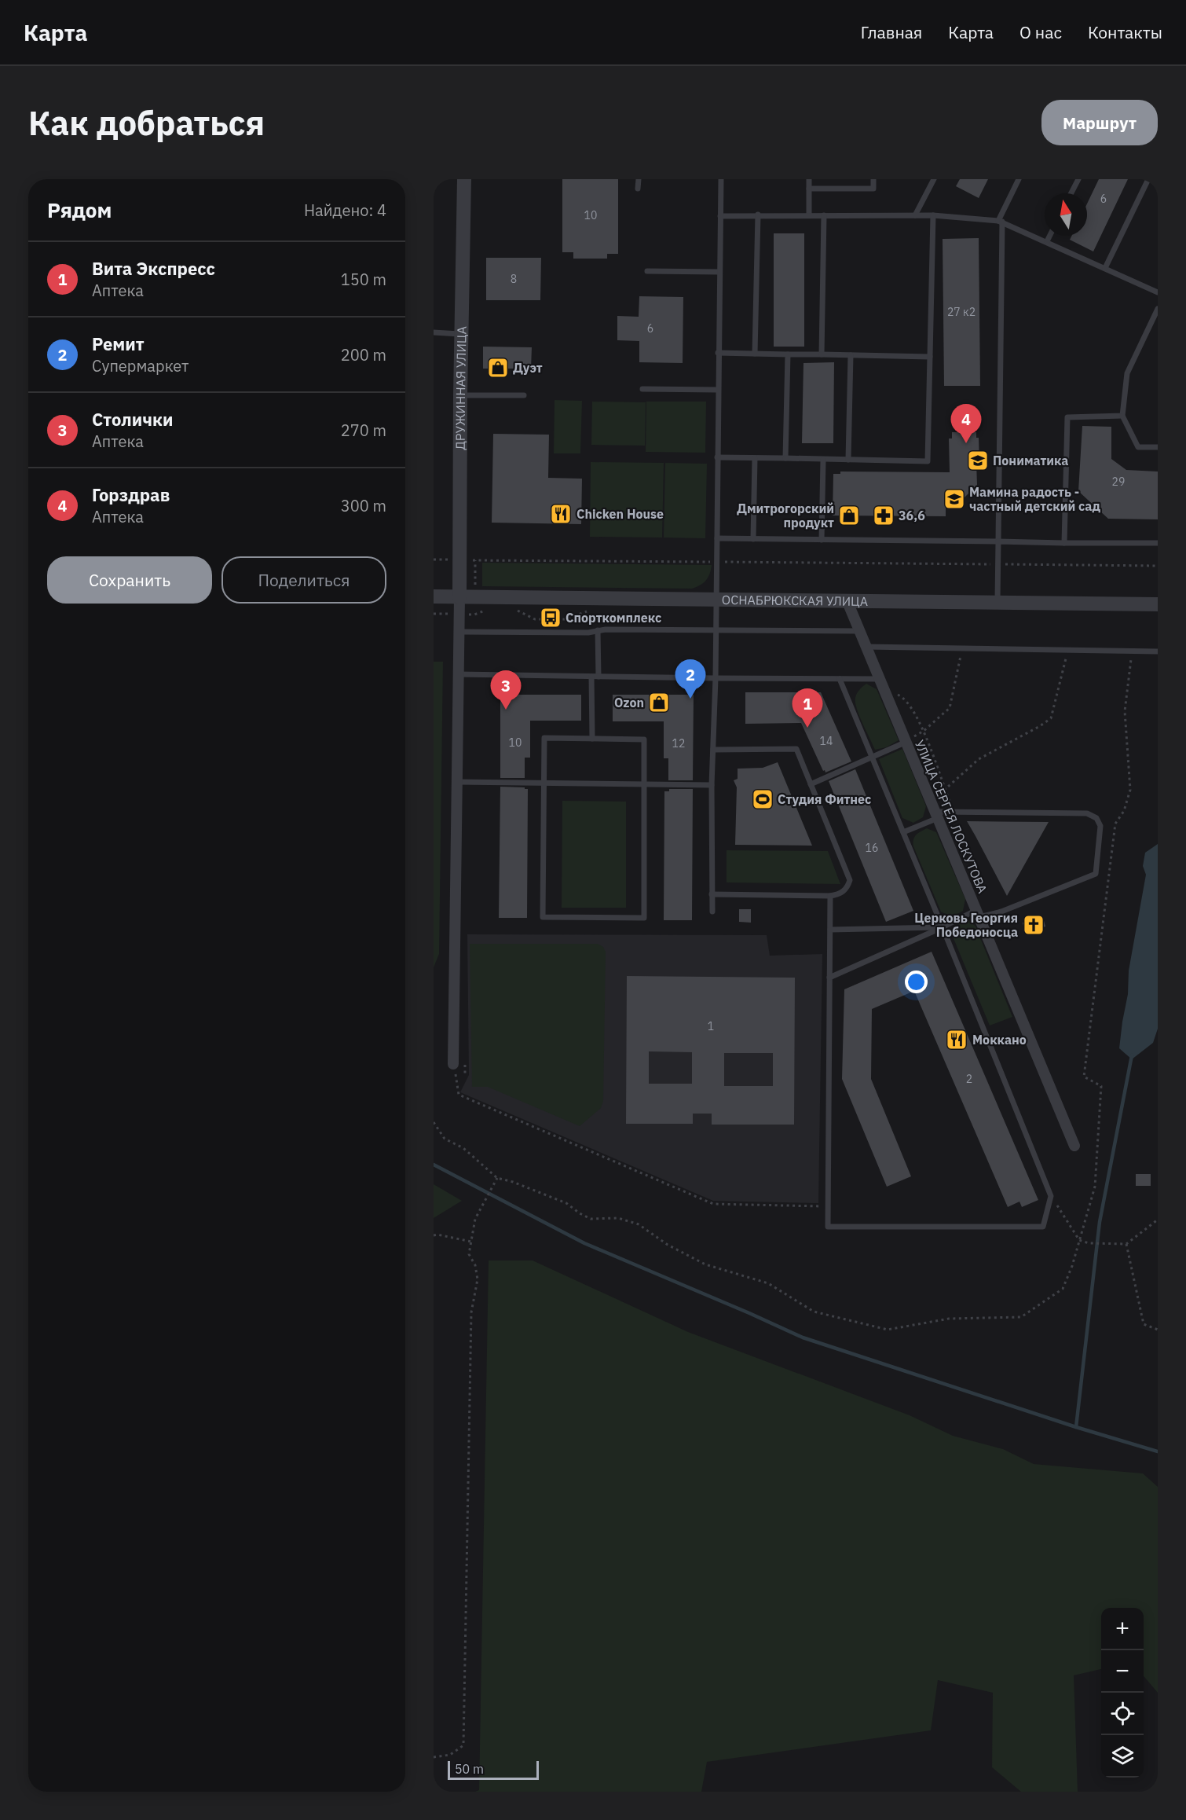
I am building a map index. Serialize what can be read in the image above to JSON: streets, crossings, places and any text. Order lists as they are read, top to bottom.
{
  "streets": {
    "street": ["ДРУЖИННАЯ УЛИЦА", "ОСНАБРЮКСКАЯ УЛИЦА", "УЛИЦА СЕРГЕЯ ЛОСКУТОВА"]
  },
  "crossings": [
    ["ДРУЖИННАЯ УЛИЦА", "ОСНАБРЮКСКАЯ УЛИЦА"],
    ["ОСНАБРЮКСКАЯ УЛИЦА", "УЛИЦА СЕРГЕЯ ЛОСКУТОВА"]
  ],
  "places": {
    "shop": ["Дуэт", "Дмитрогорский продукт", "Ozon"],
    "school or university": ["Пониматика", "Мамина радость - частный детский сад"],
    "restaurant": ["Chicken House", "Моккано"],
    "pharmacy": ["36,6"],
    "bus stop": ["Спорткомплекс"],
    "sports": ["Студия Фитнес"],
    "church": ["Церковь Георгия Победоносца"]
  },
  "house_numbers": [
    "6",
    "10",
    "8",
    "27 к2",
    "6",
    "29",
    "14",
    "10",
    "12",
    "16",
    "1",
    "2"
  ],
  "scale_bar": "50 m",
  "north": "top",
  "page": {
    "header": "Карта",
    "nav": [
      "Главная",
      "Карта",
      "О нас",
      "Контакты"
    ],
    "buttons": [
      "Маршрут",
      ["Сохранить", "Поделиться"]
    ],
    "title": "Как добраться",
    "heading": ["Рядом", "Найдено: 4"],
    "list": [
      {
        "mark": "1",
        "name": "Вита Экспресс",
        "note": "Аптека",
        "value": "150 m"
      },
      {
        "mark": "2",
        "name": "Ремит",
        "note": "Супермаркет",
        "value": "200 m"
      },
      {
        "mark": "3",
        "name": "Столички",
        "note": "Аптека",
        "value": "270 m"
      },
      {
        "mark": "4",
        "name": "Горздрав",
        "note": "Аптека",
        "value": "300 m"
      }
    ],
    "pins": [
      "4",
      "2",
      "3",
      "1"
    ],
    "map_buttons": ["+", "−"],
    "scale": "50 m"
  }
}
